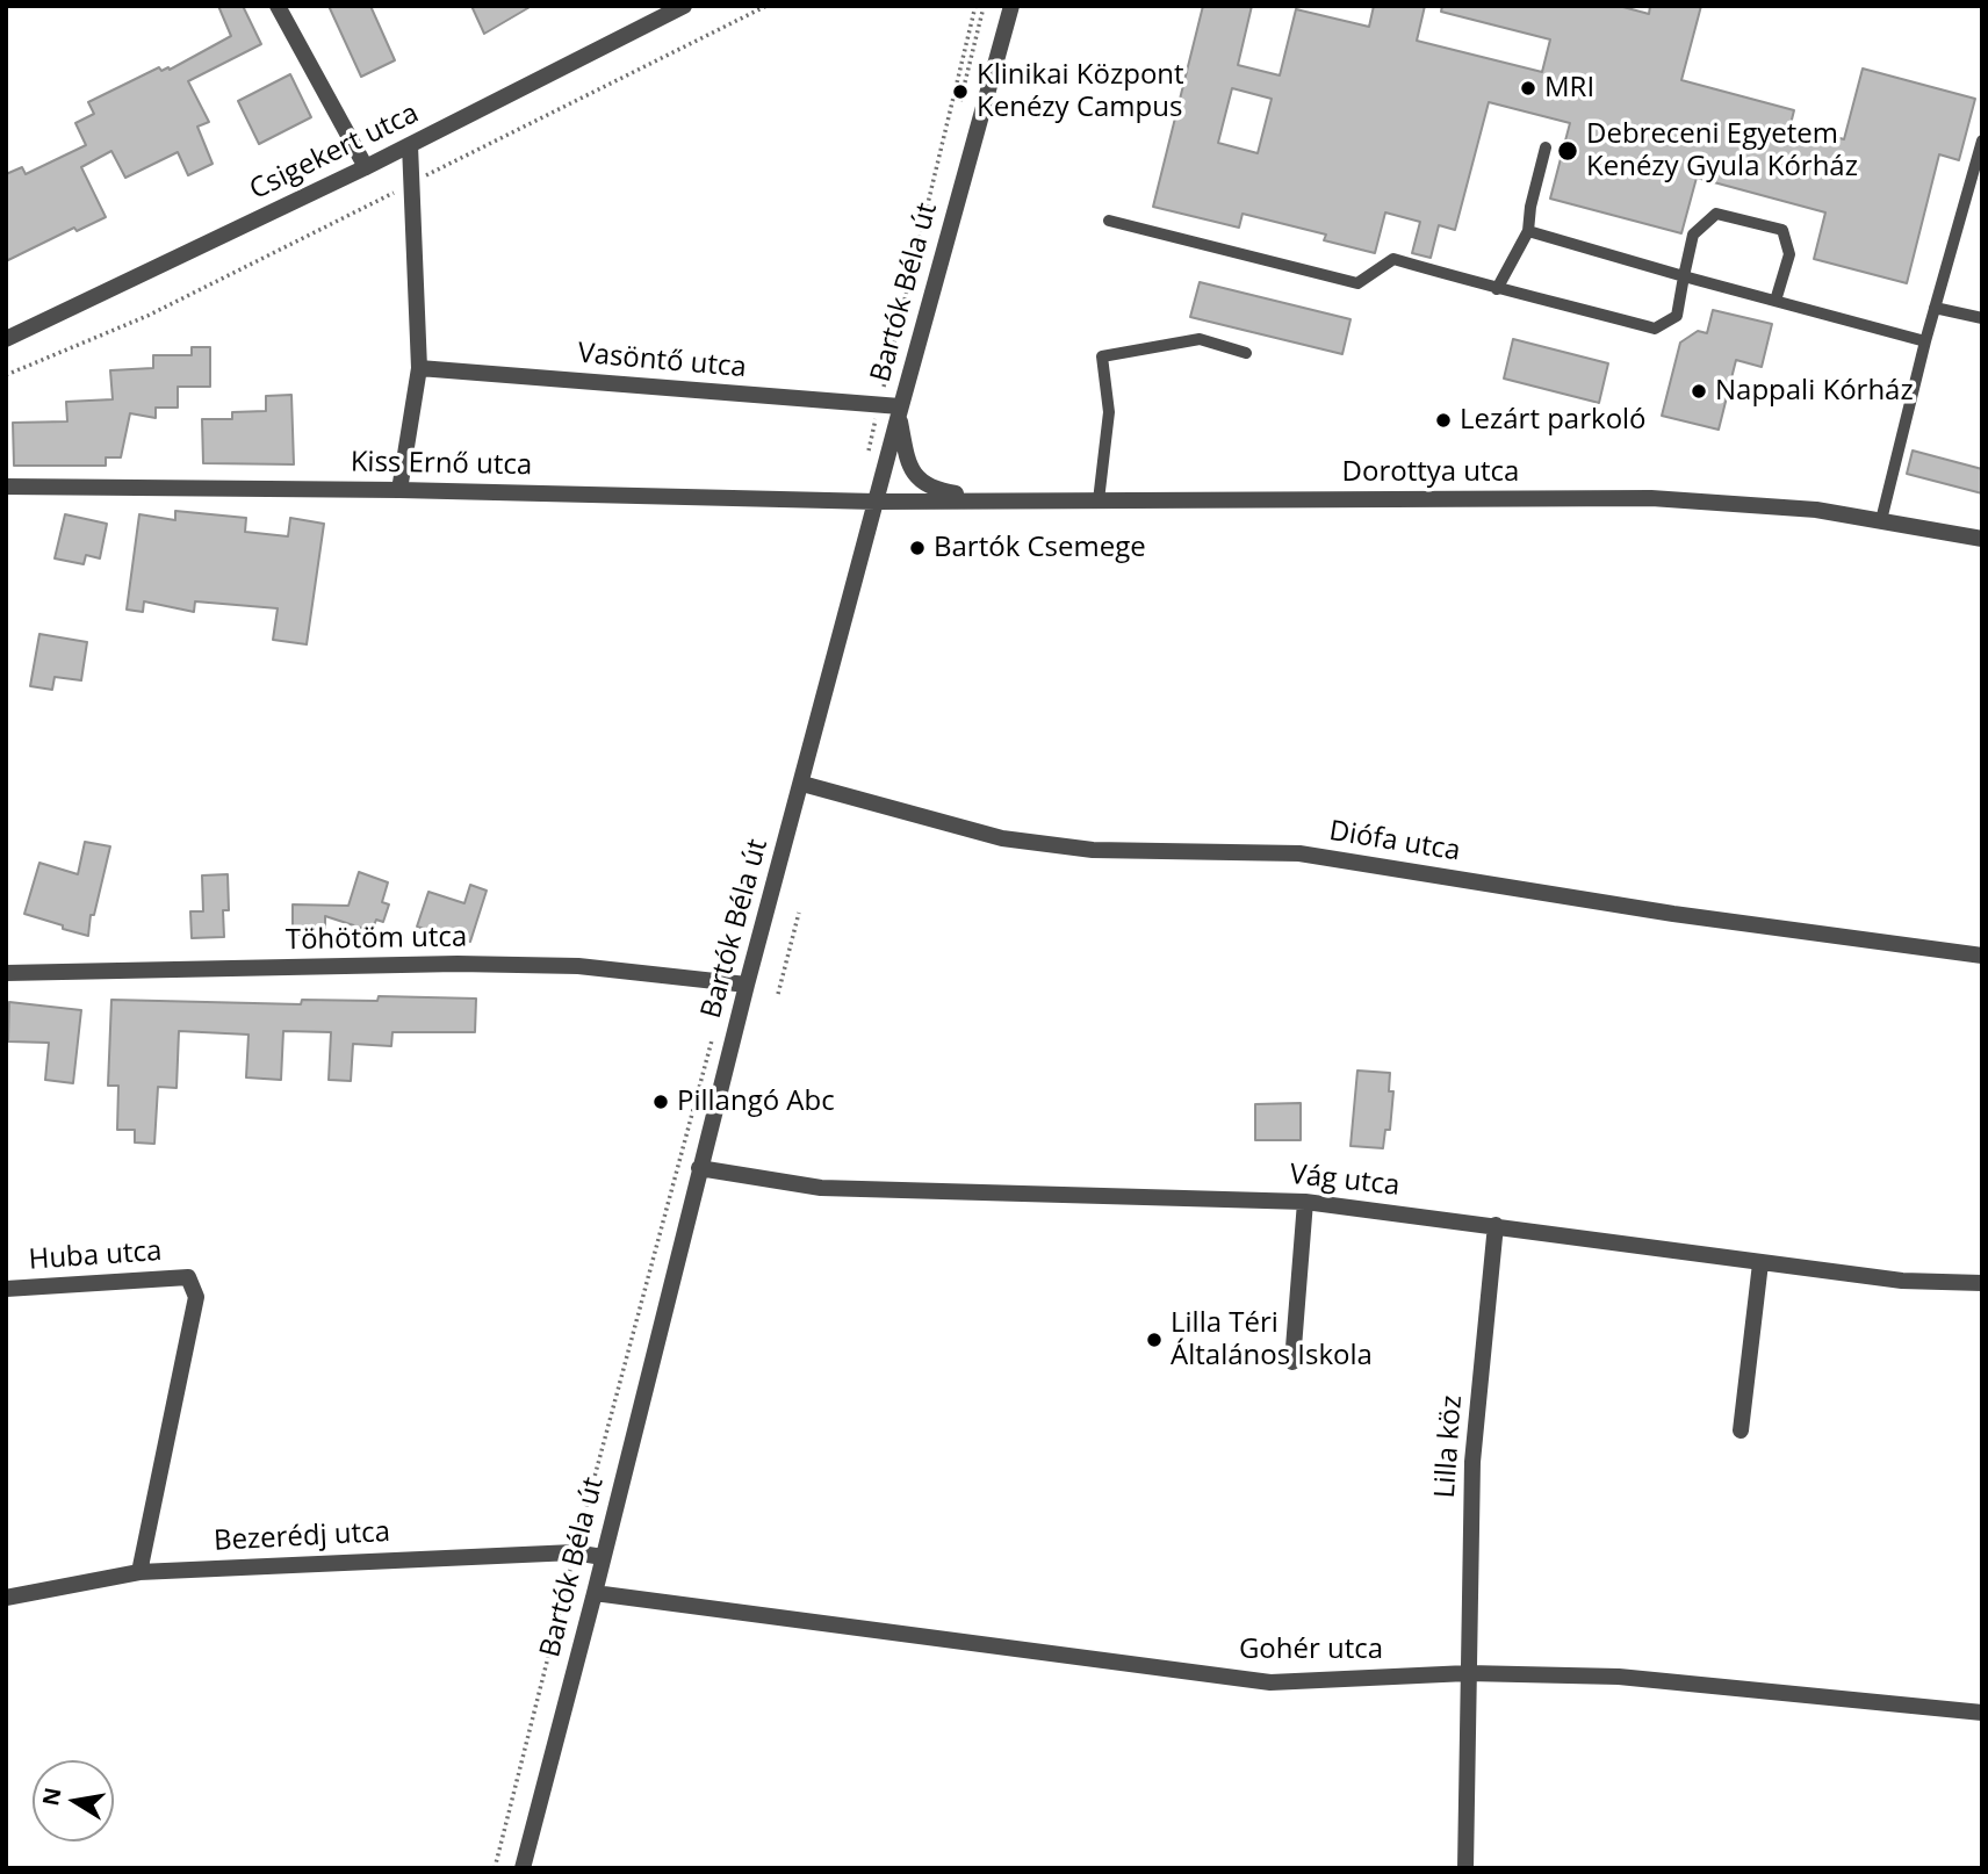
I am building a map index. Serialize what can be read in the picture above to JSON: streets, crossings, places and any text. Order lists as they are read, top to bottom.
{
  "streets": {
    "street": [
      "Csigekert utca",
      "Bartók Béla út",
      "Vasöntő utca",
      "Kiss Ernő utca",
      "Dorottya utca",
      "Diófa utca",
      "Töhötöm utca",
      "Vág utca",
      "Huba utca",
      "Lilla köz",
      "Bezerédj utca",
      "Gohér utca"
    ]
  },
  "crossings": [
    ["Bartók Béla út", "Vasöntő utca"],
    ["Bartók Béla út", "Kiss Ernő utca"],
    ["Bartók Béla út", "Dorottya utca"],
    ["Bartók Béla út", "Diófa utca"],
    ["Bartók Béla út", "Töhötöm utca"],
    ["Bartók Béla út", "Vág utca"],
    ["Bartók Béla út", "Bezerédj utca"],
    ["Bartók Béla út", "Gohér utca"],
    ["Kiss Ernő utca", "Dorottya utca"],
    ["Vág utca", "Lilla köz"],
    ["Huba utca", "Bezerédj utca"],
    ["Lilla köz", "Gohér utca"]
  ],
  "places": [
    "MRI",
    "Klinikai Központ Kenézy Campus",
    "Debreceni Egyetem Kenézy Gyula Kórház",
    "Nappali Kórház",
    "Lezárt parkoló",
    "Bartók Csemege",
    "Pillangó Abc",
    "Lilla Téri Általános Iskola"
  ],
  "north": "left"
}
